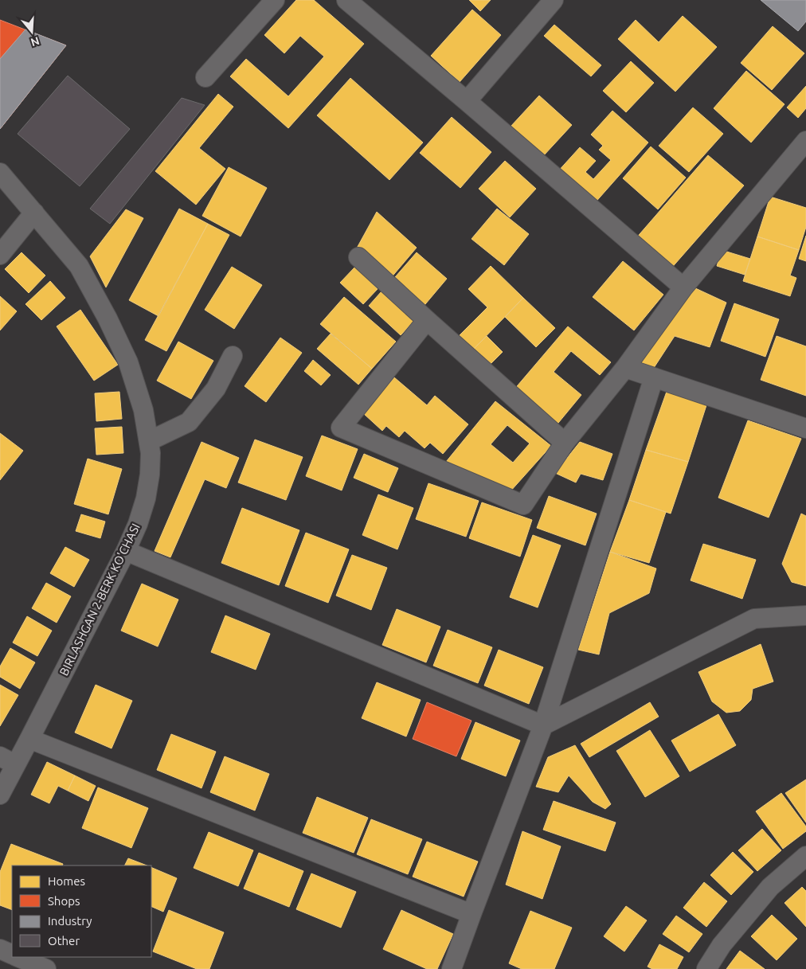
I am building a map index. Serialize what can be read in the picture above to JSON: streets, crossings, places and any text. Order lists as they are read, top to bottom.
{
  "streets": {
    "street": ["BIRLASHGAN 2-BERK KO'CHASI"]
  },
  "legend": [
    "Homes",
    "Shops",
    "Industry",
    "Other"
  ],
  "north": "bottom"
}
